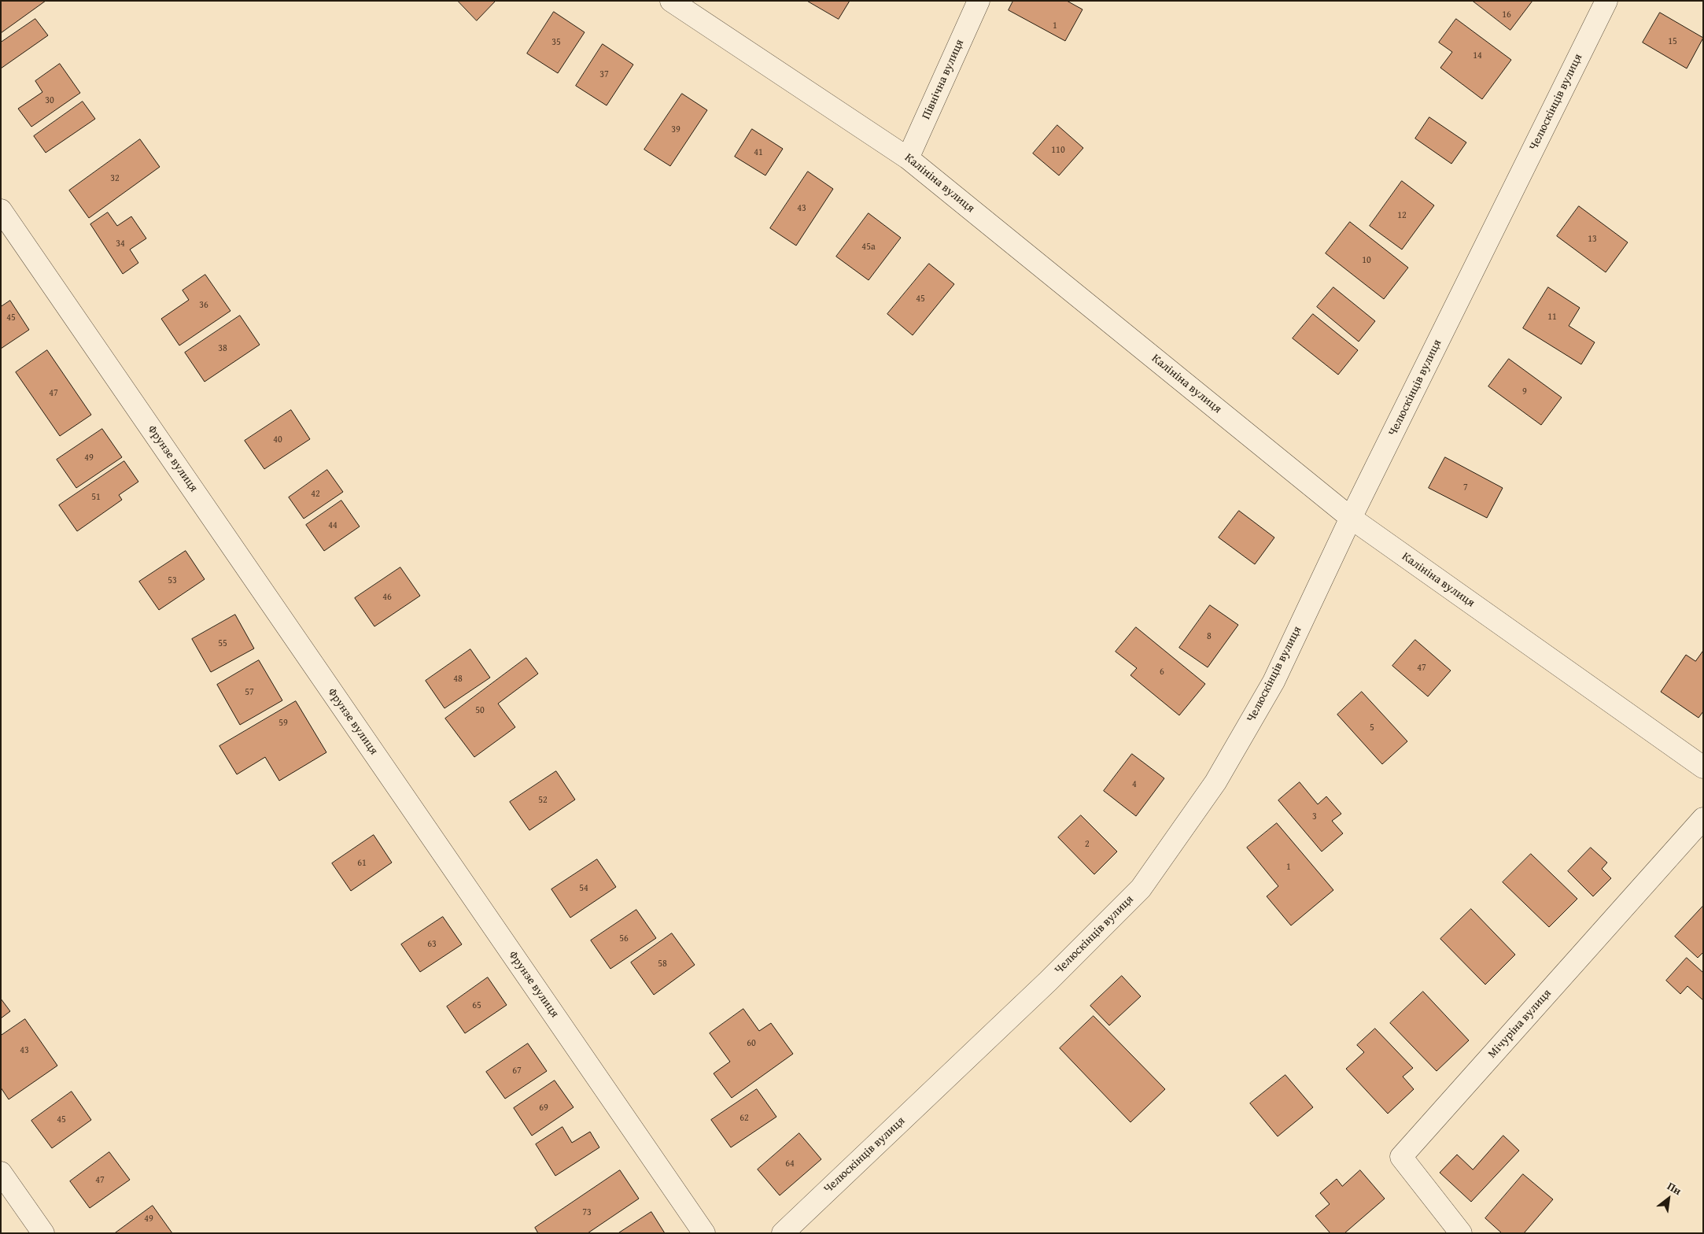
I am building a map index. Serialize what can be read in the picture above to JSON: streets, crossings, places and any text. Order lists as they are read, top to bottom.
{
  "streets": {
    "street": [
      "Північна вулиця",
      "Челюскінців вулиця",
      "Калініна вулиця",
      "Фрунзе вулиця",
      "Мічуріна вулиця"
    ]
  },
  "crossings": [
    ["Північна вулиця", "Калініна вулиця"],
    ["Челюскінців вулиця", "Калініна вулиця"]
  ],
  "house_numbers": [
    "16",
    "1",
    "15",
    "35",
    "14",
    "37",
    "30",
    "39",
    "110",
    "41",
    "32",
    "43",
    "12",
    "13",
    "34",
    "45а",
    "10",
    "45",
    "36",
    "11",
    "45",
    "38",
    "9",
    "47",
    "40",
    "49",
    "7",
    "42",
    "51",
    "44",
    "53",
    "46",
    "8",
    "55",
    "47",
    "6",
    "48",
    "57",
    "50",
    "59",
    "5",
    "4",
    "52",
    "3",
    "2",
    "61",
    "1",
    "54",
    "56",
    "63",
    "58",
    "65",
    "60",
    "43",
    "67",
    "69",
    "62",
    "45",
    "64",
    "47",
    "73",
    "49"
  ],
  "north": "top right"
}
